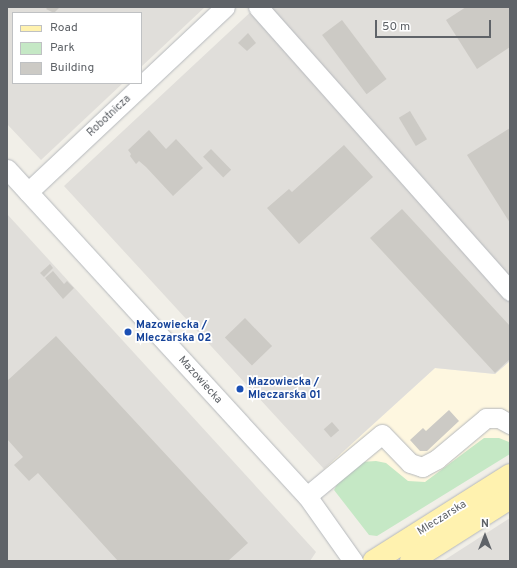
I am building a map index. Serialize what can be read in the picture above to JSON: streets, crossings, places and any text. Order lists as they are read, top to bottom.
{
  "streets": {
    "main road": ["Mleczarska"],
    "street": ["Robotnicza", "Mazowiecka"]
  },
  "crossings": [
    ["Robotnicza", "Mazowiecka"]
  ],
  "places": ["Mazowiecka / Mleczarska 02", "Mazowiecka / Mleczarska 01"],
  "legend": ["Road", "Park", "Building"],
  "scale_bar": "50 m",
  "north": "top"
}
